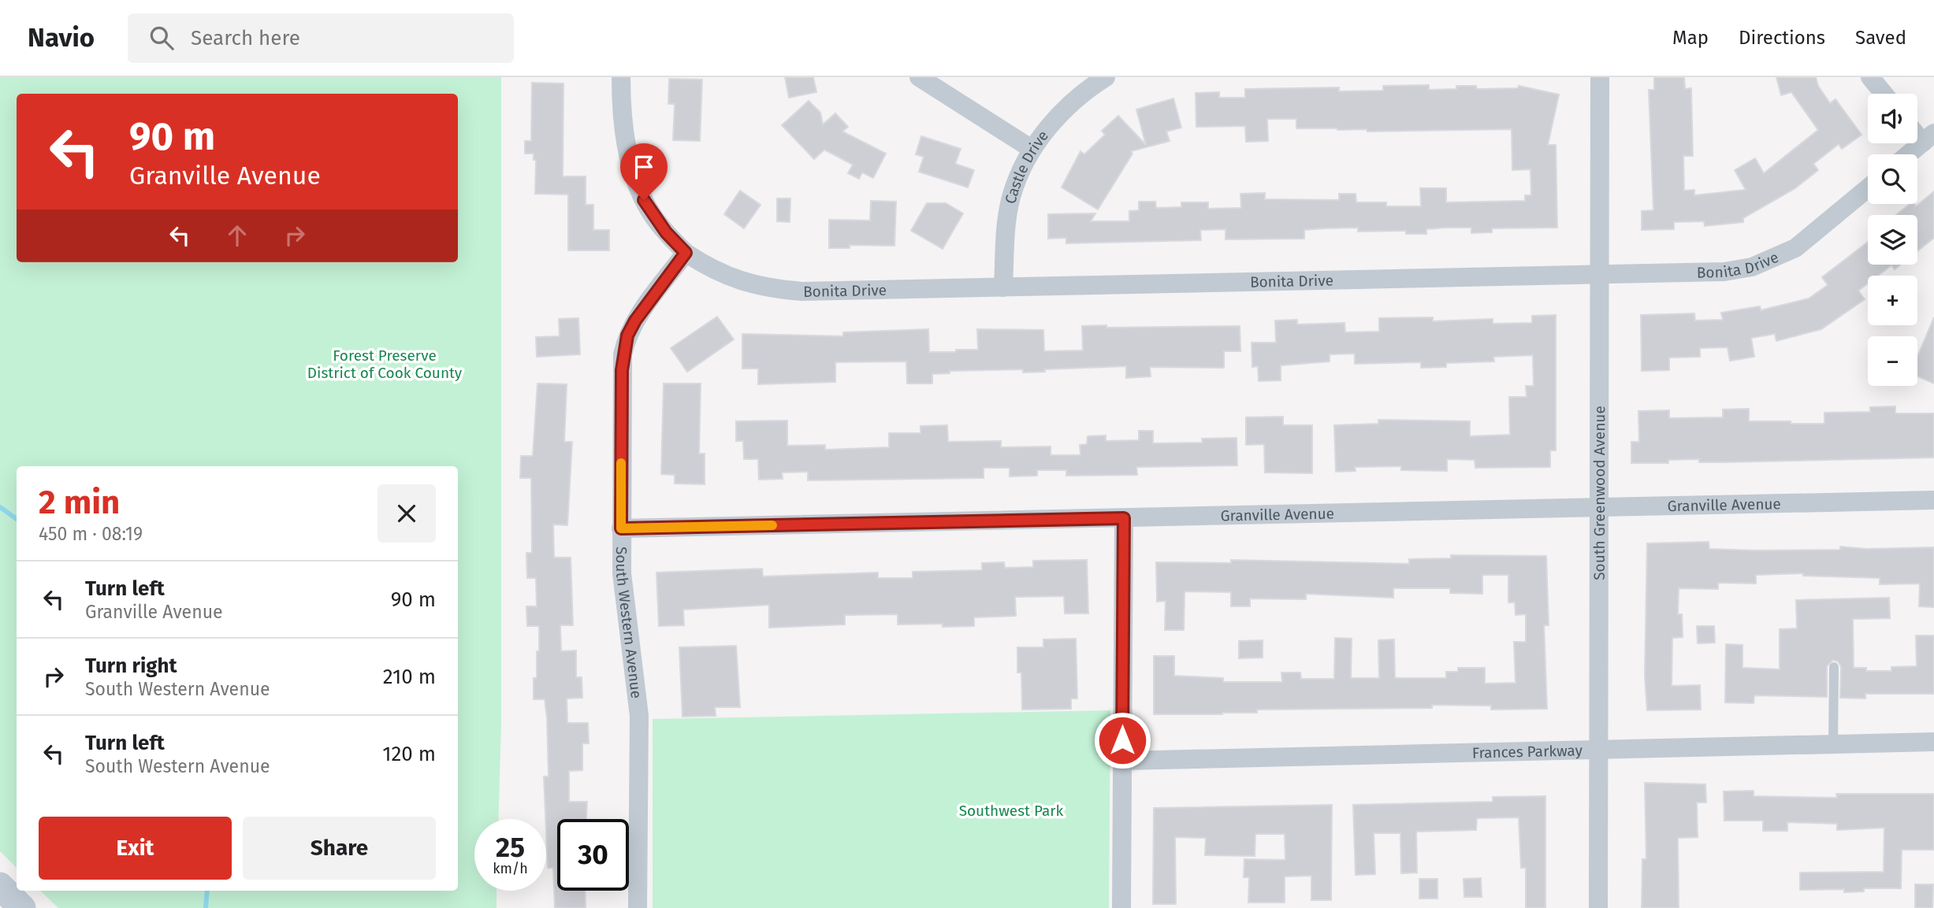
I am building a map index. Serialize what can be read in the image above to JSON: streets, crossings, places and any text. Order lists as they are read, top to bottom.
{
  "streets": {
    "street": [
      "Castle Drive",
      "Bonita Drive",
      "South Greenwood Avenue",
      "Granville Avenue",
      "South Western Avenue",
      "Frances Parkway"
    ]
  },
  "crossings": [
    ["Castle Drive", "Bonita Drive"],
    ["Bonita Drive", "South Greenwood Avenue"],
    ["Bonita Drive", "South Western Avenue"],
    ["South Greenwood Avenue", "Granville Avenue"],
    ["South Greenwood Avenue", "Frances Parkway"],
    ["Granville Avenue", "South Western Avenue"]
  ],
  "parks": ["Forest Preserve District of Cook County", "Southwest Park"],
  "page": {
    "header": "Navio",
    "search": "Search here",
    "nav": ["Map", "Directions", "Saved"],
    "map_buttons": ["+", "−"],
    "turn": ["90 m", "Granville Avenue"],
    "heading": ["2 min", "450 m · 08:19"],
    "list": [
      {
        "name": "Turn left",
        "note": "Granville Avenue",
        "value": "90 m"
      },
      {
        "name": "Turn right",
        "note": "South Western Avenue",
        "value": "210 m"
      },
      {
        "name": "Turn left",
        "note": "South Western Avenue",
        "value": "120 m"
      }
    ],
    "buttons": ["Exit", "Share"],
    "speed": "25 km/h",
    "limit": "30"
  }
}
